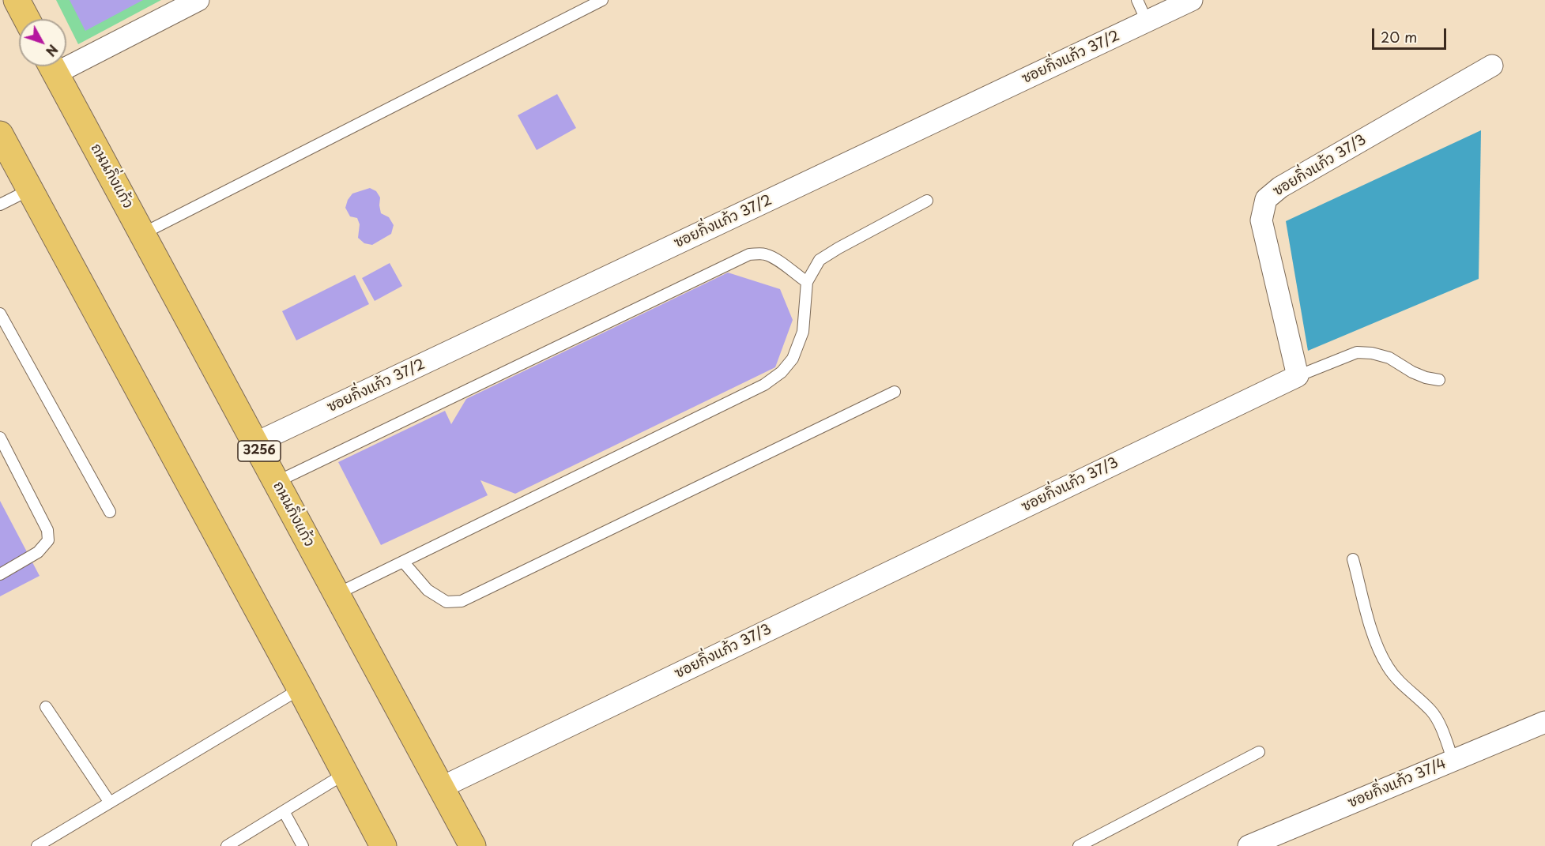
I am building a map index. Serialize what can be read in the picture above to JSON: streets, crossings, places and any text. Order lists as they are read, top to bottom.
{
  "streets": {
    "main road": ["ถนนกิ่งแก้ว", "3256"],
    "street": ["ซอยกิ่งแก้ว 37/2", "ซอยกิ่งแก้ว 37/3", "ซอยกิ่งแก้ว 37/4"]
  },
  "crossings": [
    ["ซอยกิ่งแก้ว 37/2", "ถนนกิ่งแก้ว"],
    ["ซอยกิ่งแก้ว 37/3", "ถนนกิ่งแก้ว"]
  ],
  "scale_bar": "20 m",
  "north": "bottom right"
}
